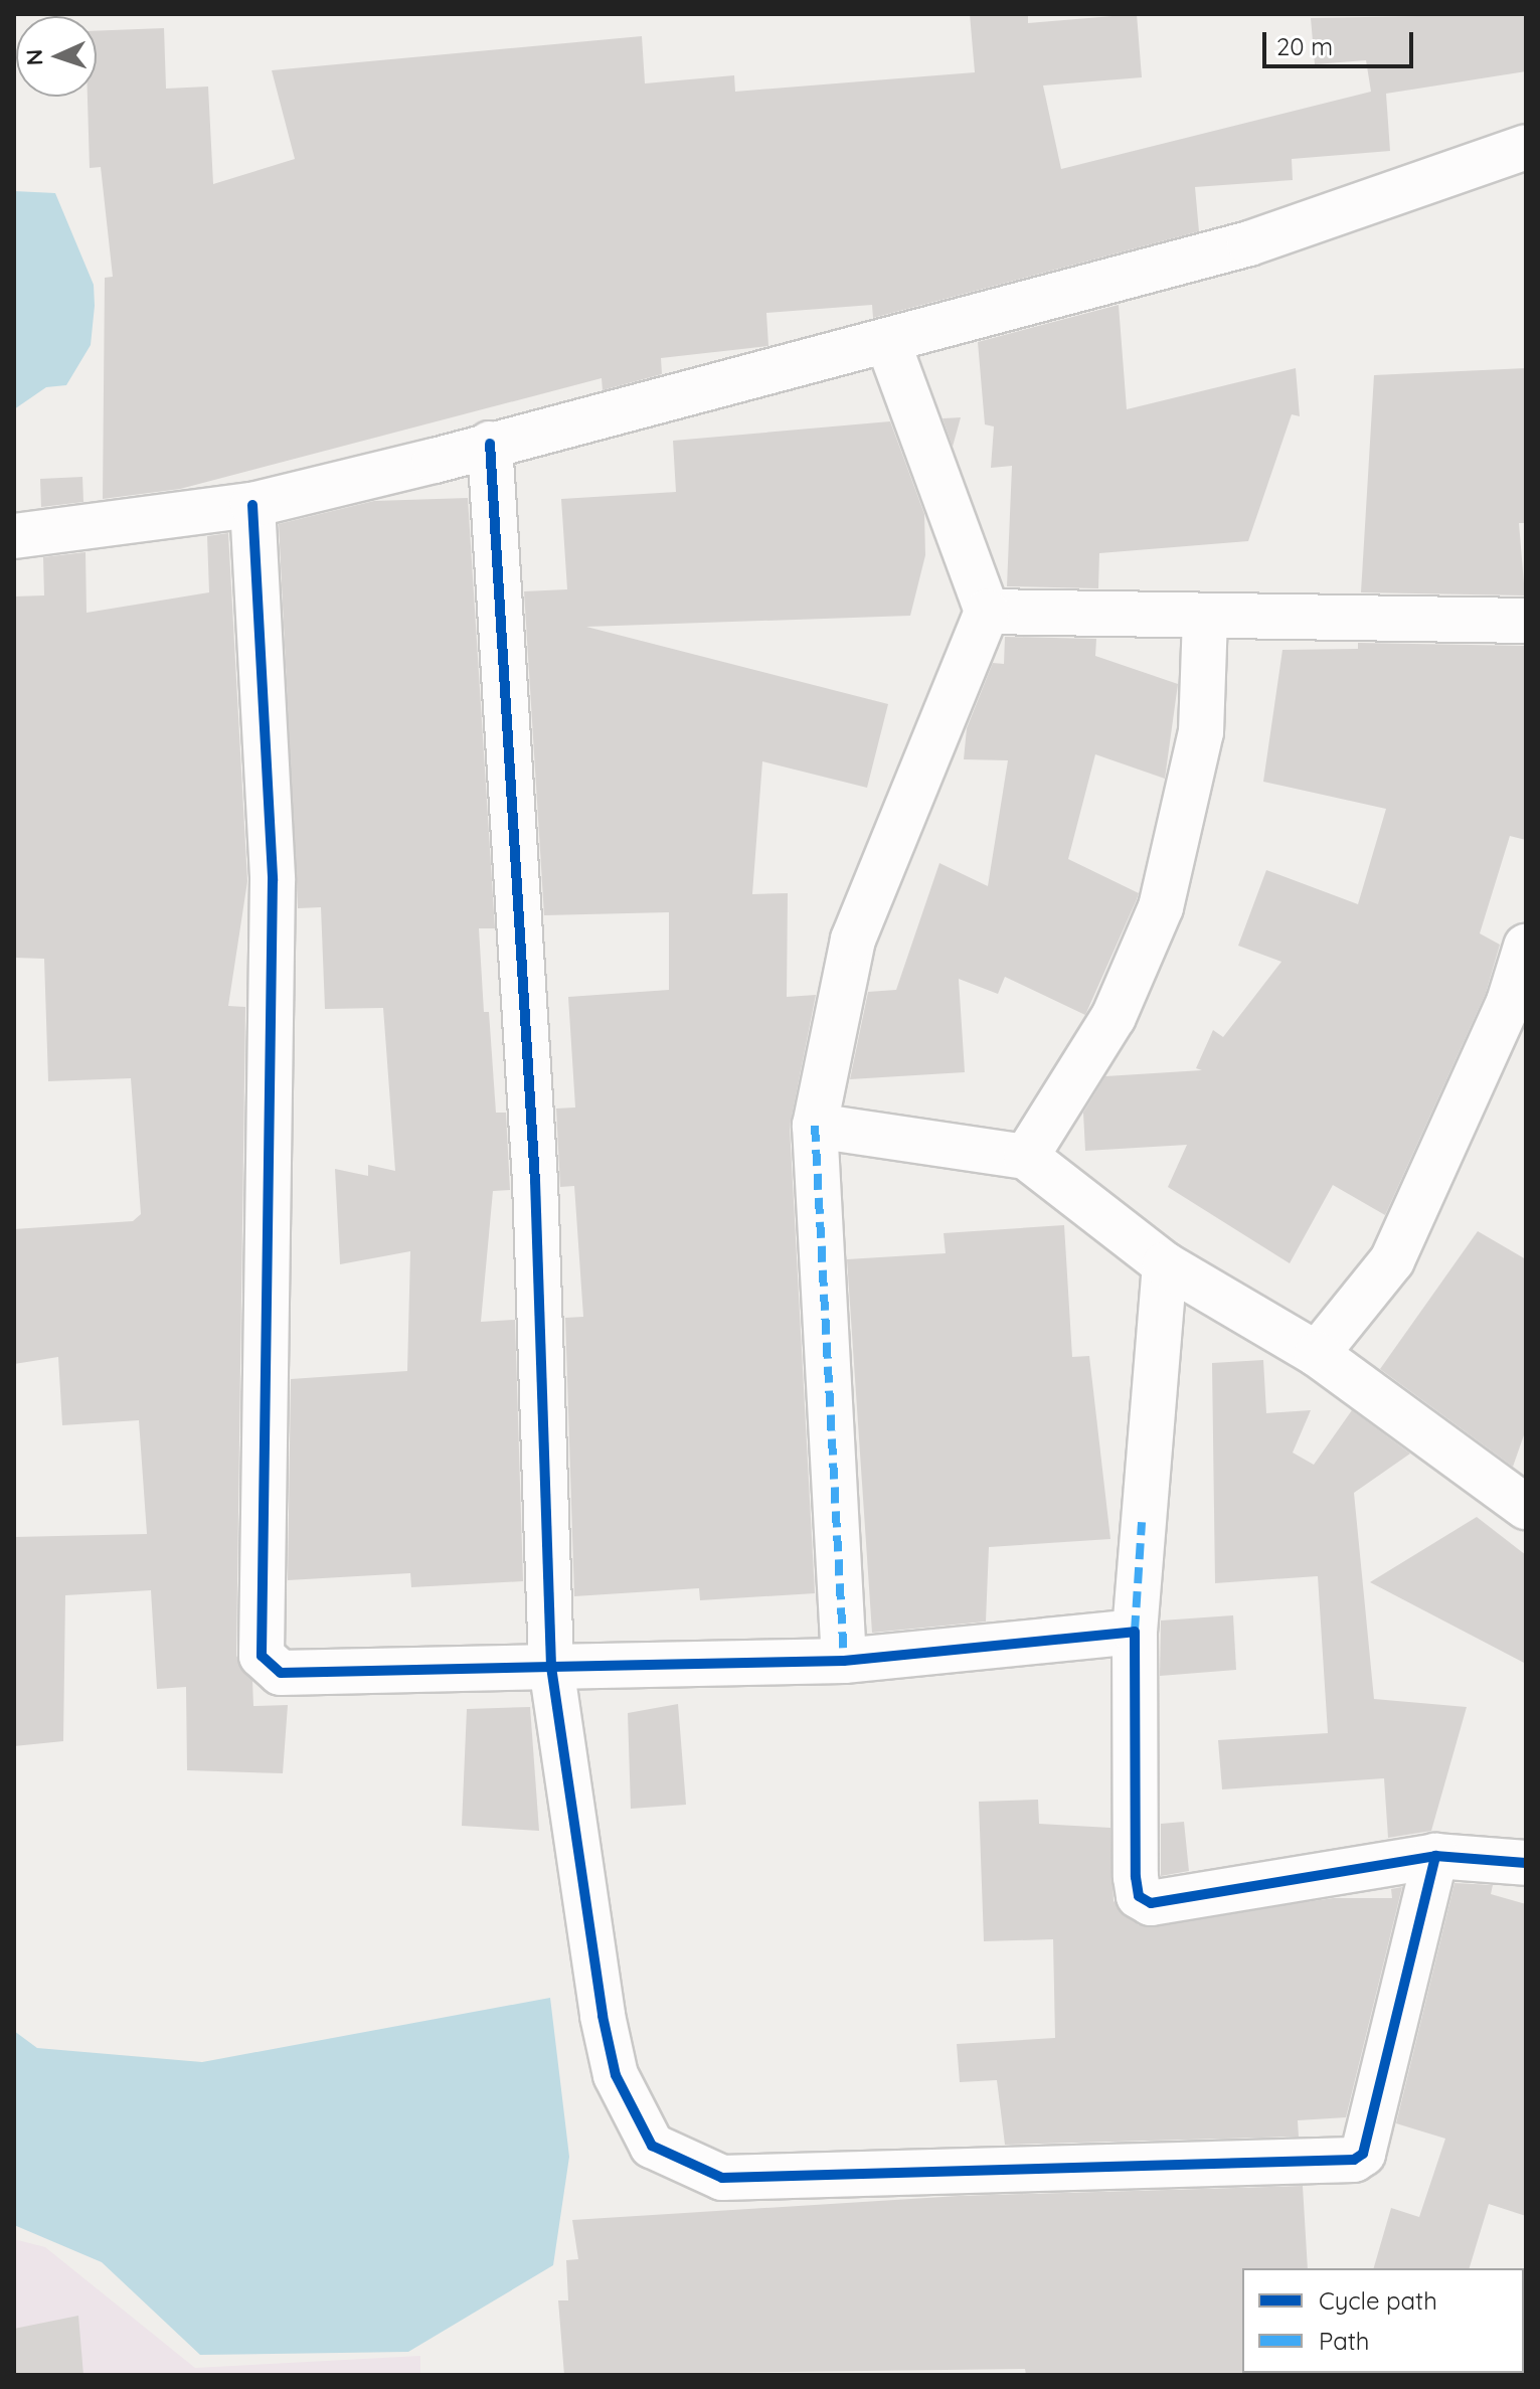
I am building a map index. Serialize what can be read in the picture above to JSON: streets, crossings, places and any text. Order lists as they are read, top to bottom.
{
  "legend": ["Cycle path", "Path"],
  "scale_bar": "20 m",
  "north": "left"
}
